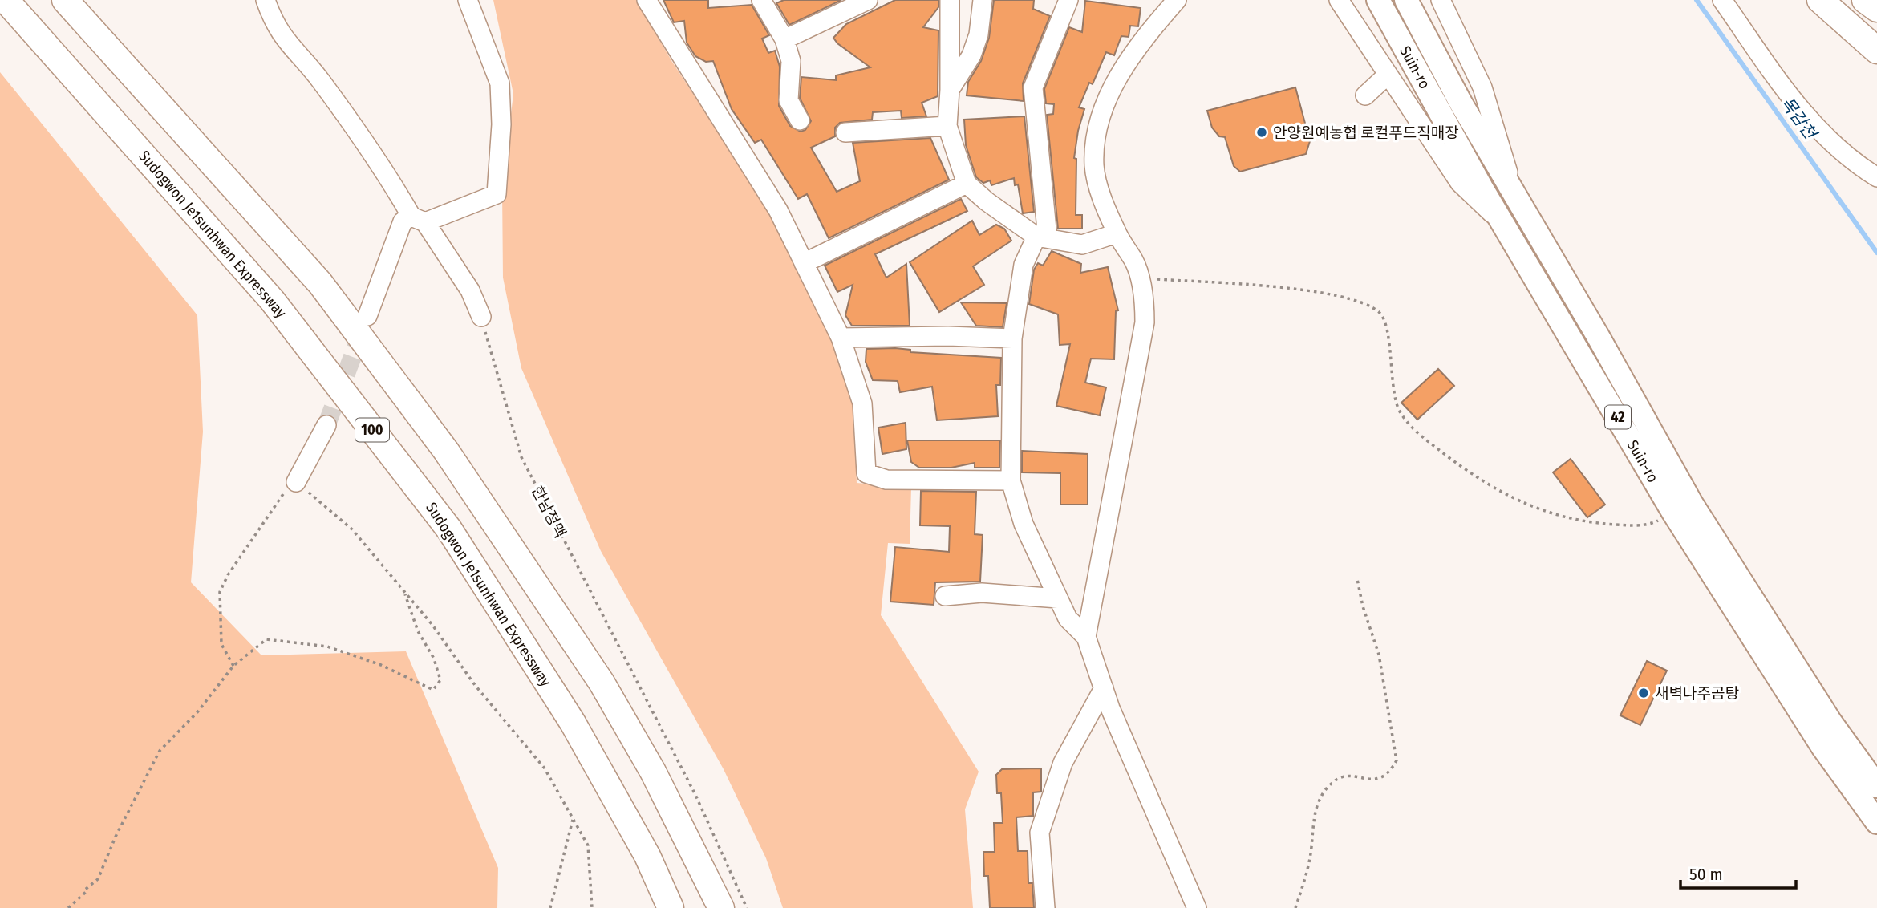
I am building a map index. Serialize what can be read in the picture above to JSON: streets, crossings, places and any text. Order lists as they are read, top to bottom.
{
  "streets": {
    "highway": ["Sudogwon Je1sunhwan Expressway", "100"],
    "main road": ["Suin-ro", "42"],
    "path": ["한남정맥"]
  },
  "water": ["목감천"],
  "places": ["안양원예농협 로컬푸드직매장", "새벽나주곰탕"],
  "scale_bar": "50 m"
}
